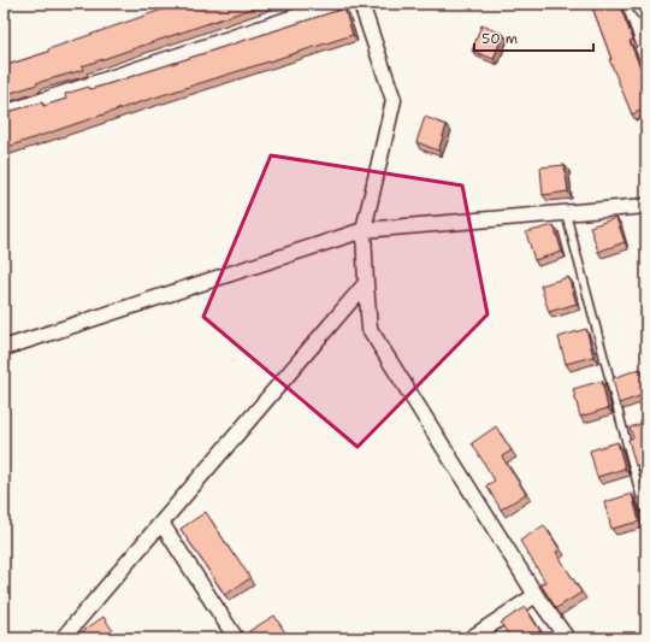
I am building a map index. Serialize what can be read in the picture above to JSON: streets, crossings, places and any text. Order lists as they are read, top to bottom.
{
  "scale_bar": "50 m"
}
